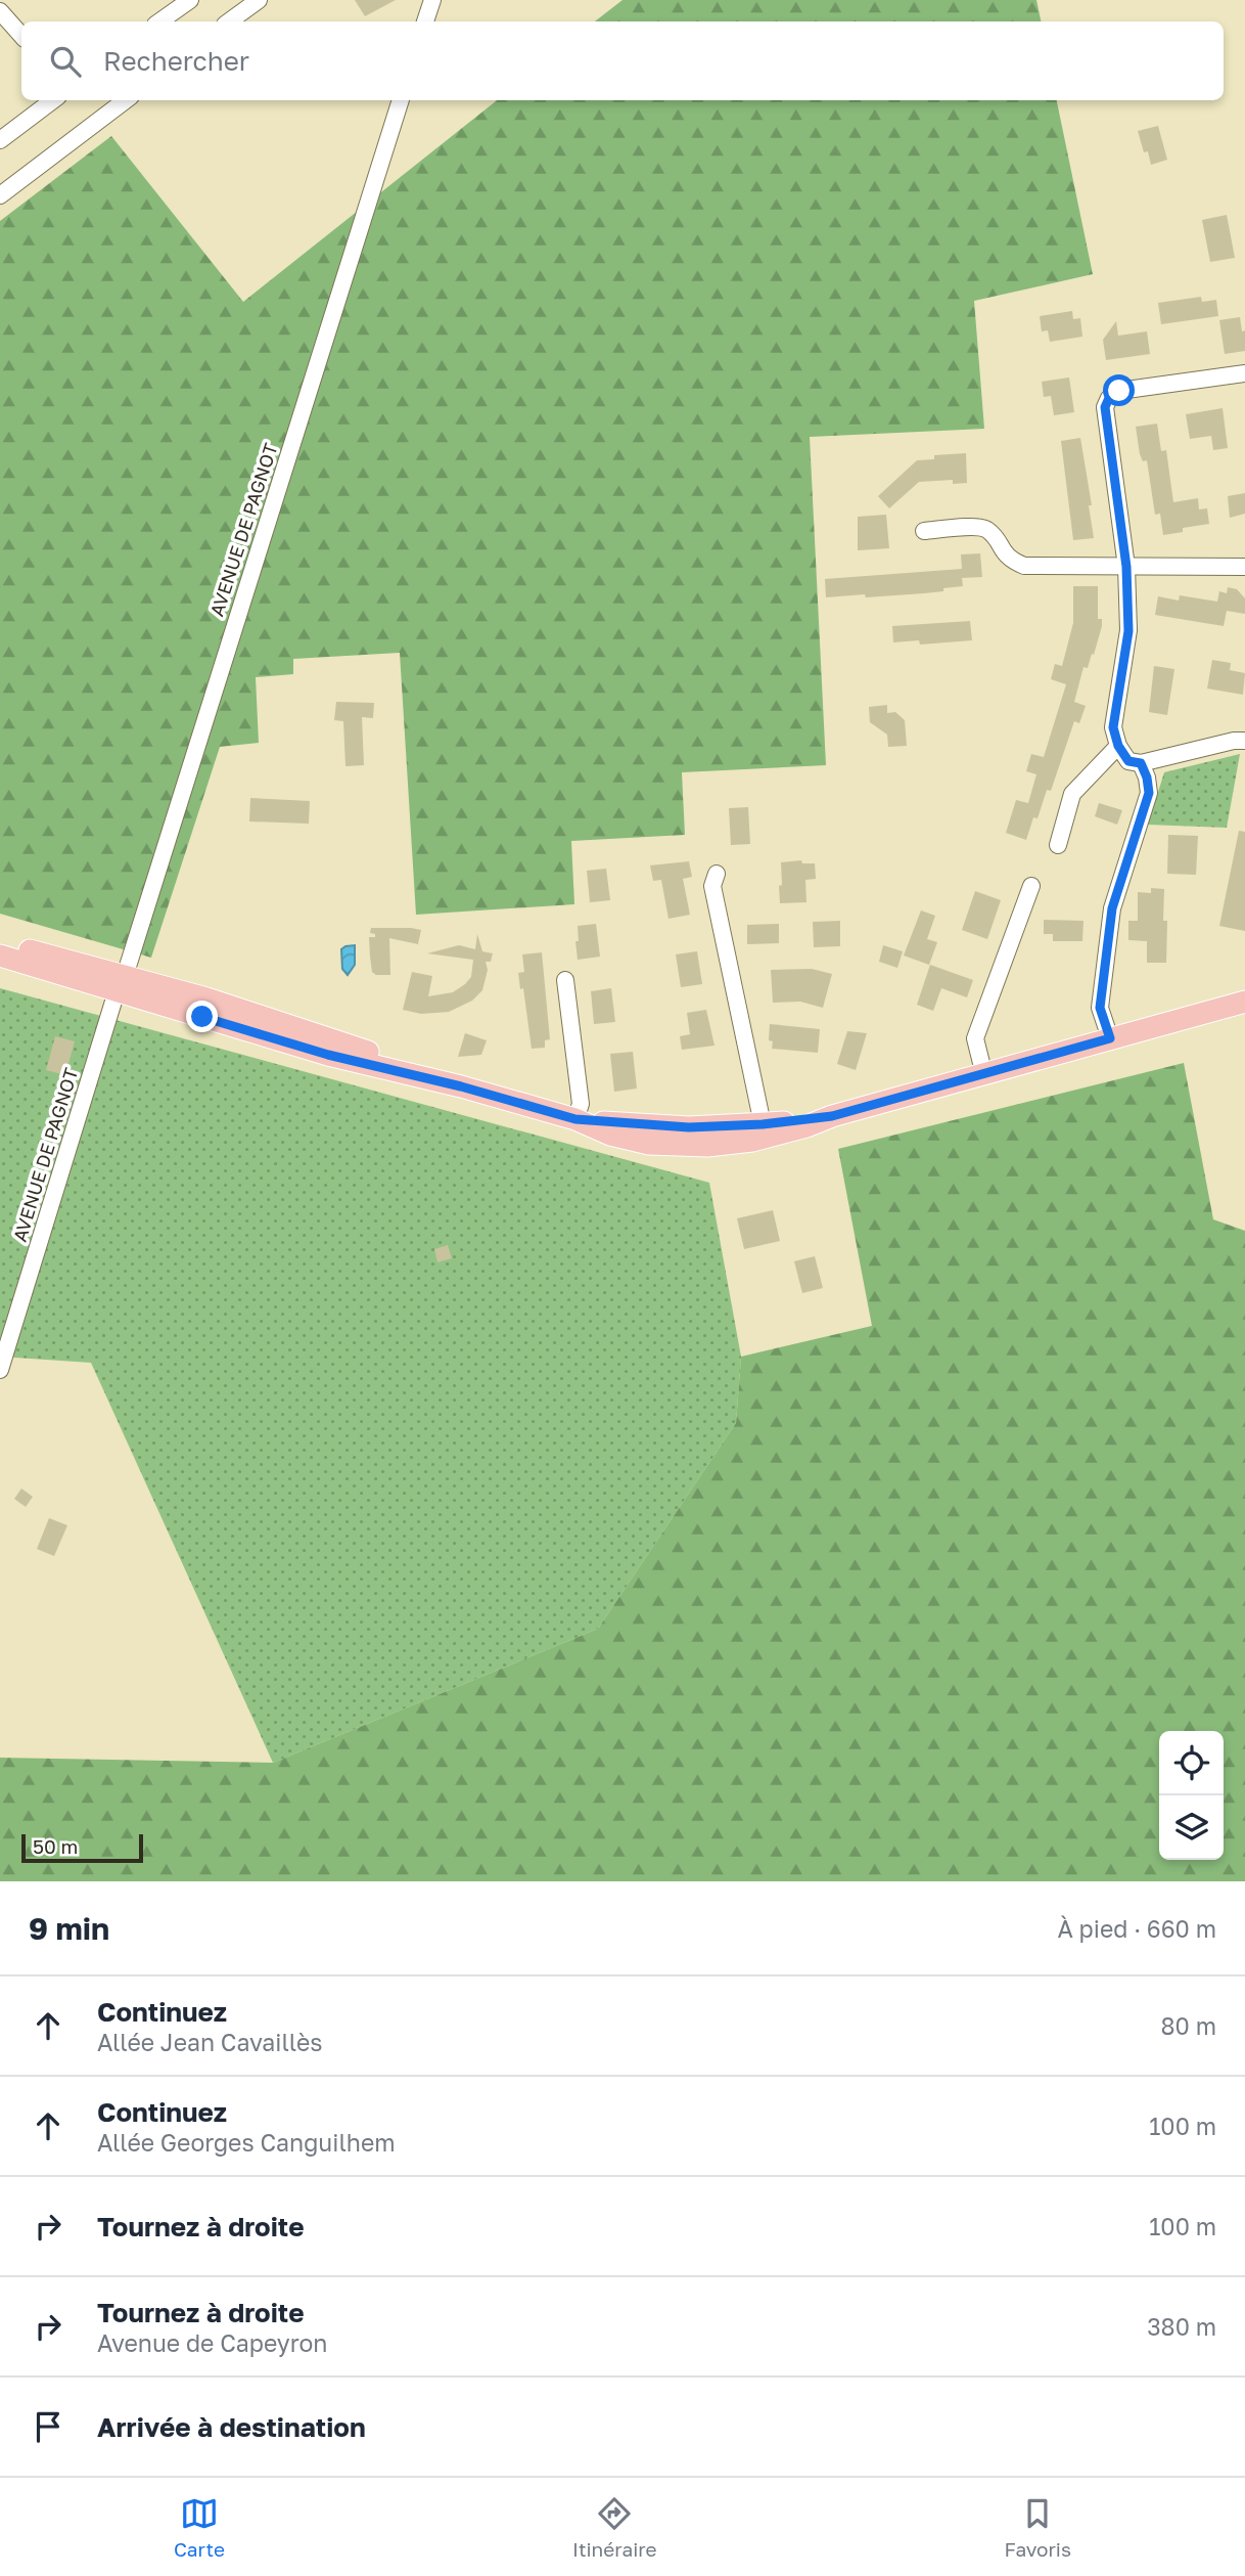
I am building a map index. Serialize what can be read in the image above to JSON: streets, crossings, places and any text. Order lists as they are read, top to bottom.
{
  "streets": {
    "street": ["AVENUE DE PAGNOT"]
  },
  "scale_bar": "50 m",
  "page": {
    "search": "Rechercher",
    "scale": "50 m",
    "heading": ["9 min", "À pied · 660 m"],
    "list": [
      ["Continuez", "Allée Jean Cavaillès", "80 m"],
      ["Continuez", "Allée Georges Canguilhem", "100 m"],
      ["Tournez à droite", "100 m"],
      ["Tournez à droite", "Avenue de Capeyron", "380 m"],
      "Arrivée à destination"
    ],
    "nav": ["Carte", "Itinéraire", "Favoris"]
  }
}
